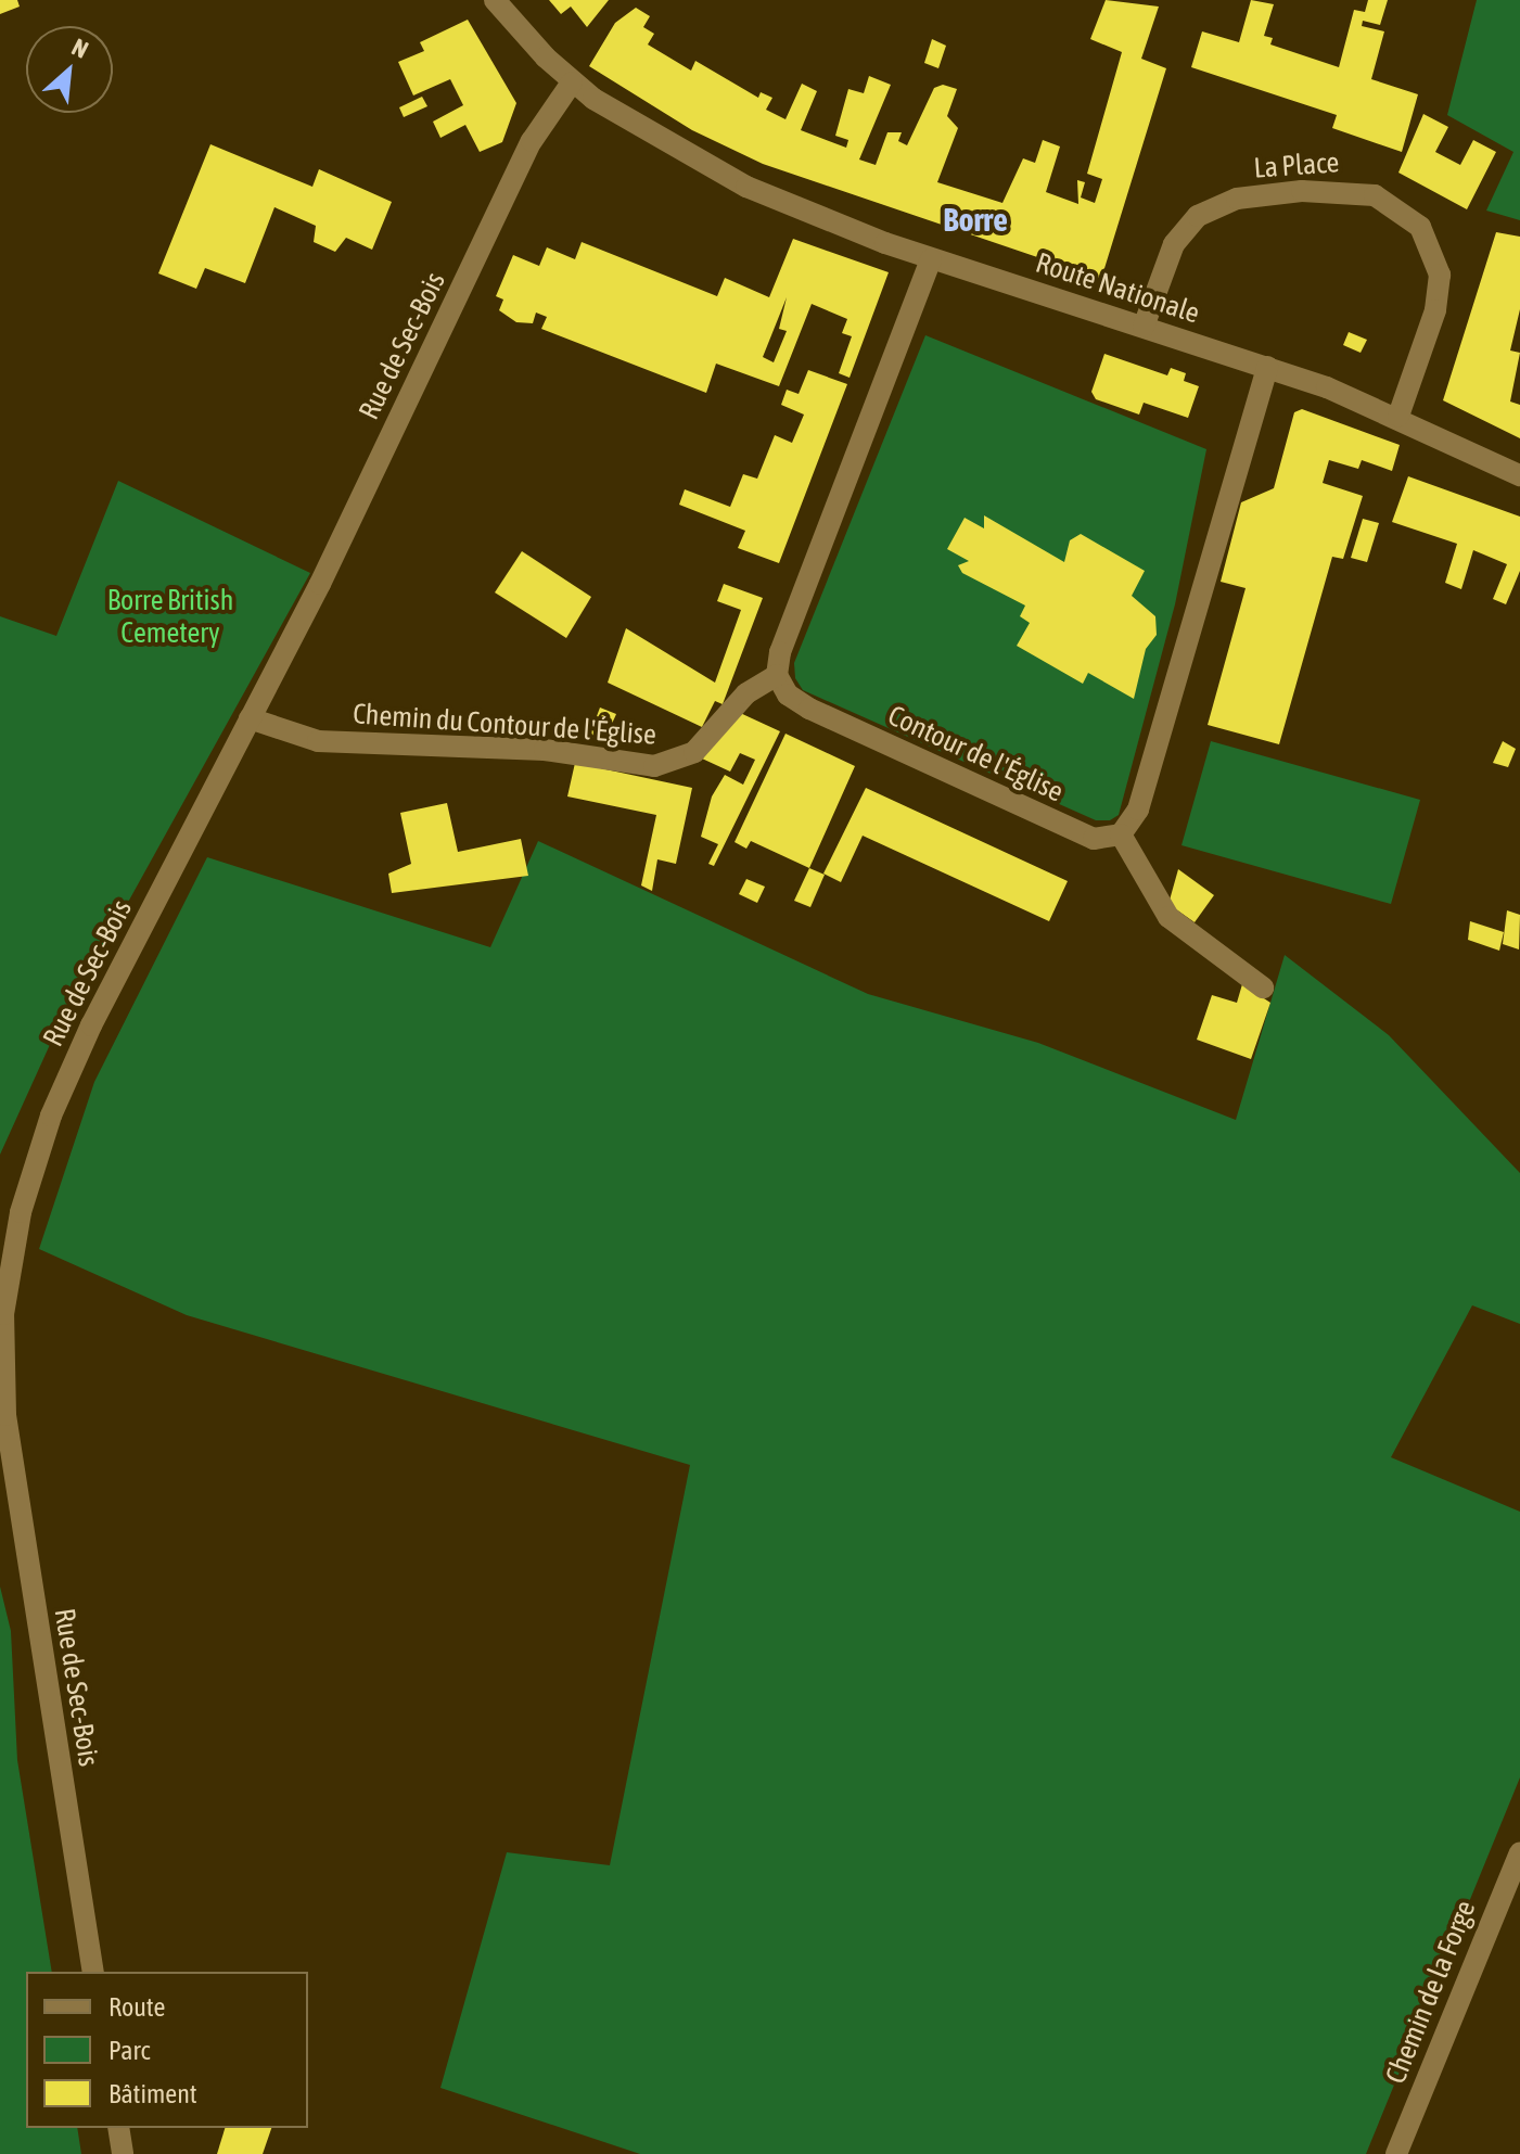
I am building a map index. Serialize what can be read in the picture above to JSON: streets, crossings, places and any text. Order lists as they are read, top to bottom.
{
  "streets": {
    "street": [
      "La Place",
      "Route Nationale",
      "Rue de Sec-Bois",
      "Chemin du Contour de l'Église",
      "Contour de l'Église",
      "Chemin de la Forge"
    ]
  },
  "crossings": [
    ["La Place", "Route Nationale"],
    ["Route Nationale", "Rue de Sec-Bois"],
    ["Rue de Sec-Bois", "Chemin du Contour de l'Église"],
    ["Chemin du Contour de l'Église", "Contour de l'Église"]
  ],
  "districts": ["Borre"],
  "parks": ["Borre British Cemetery"],
  "legend": ["Route", "Parc", "Bâtiment"],
  "north": "top right"
}
